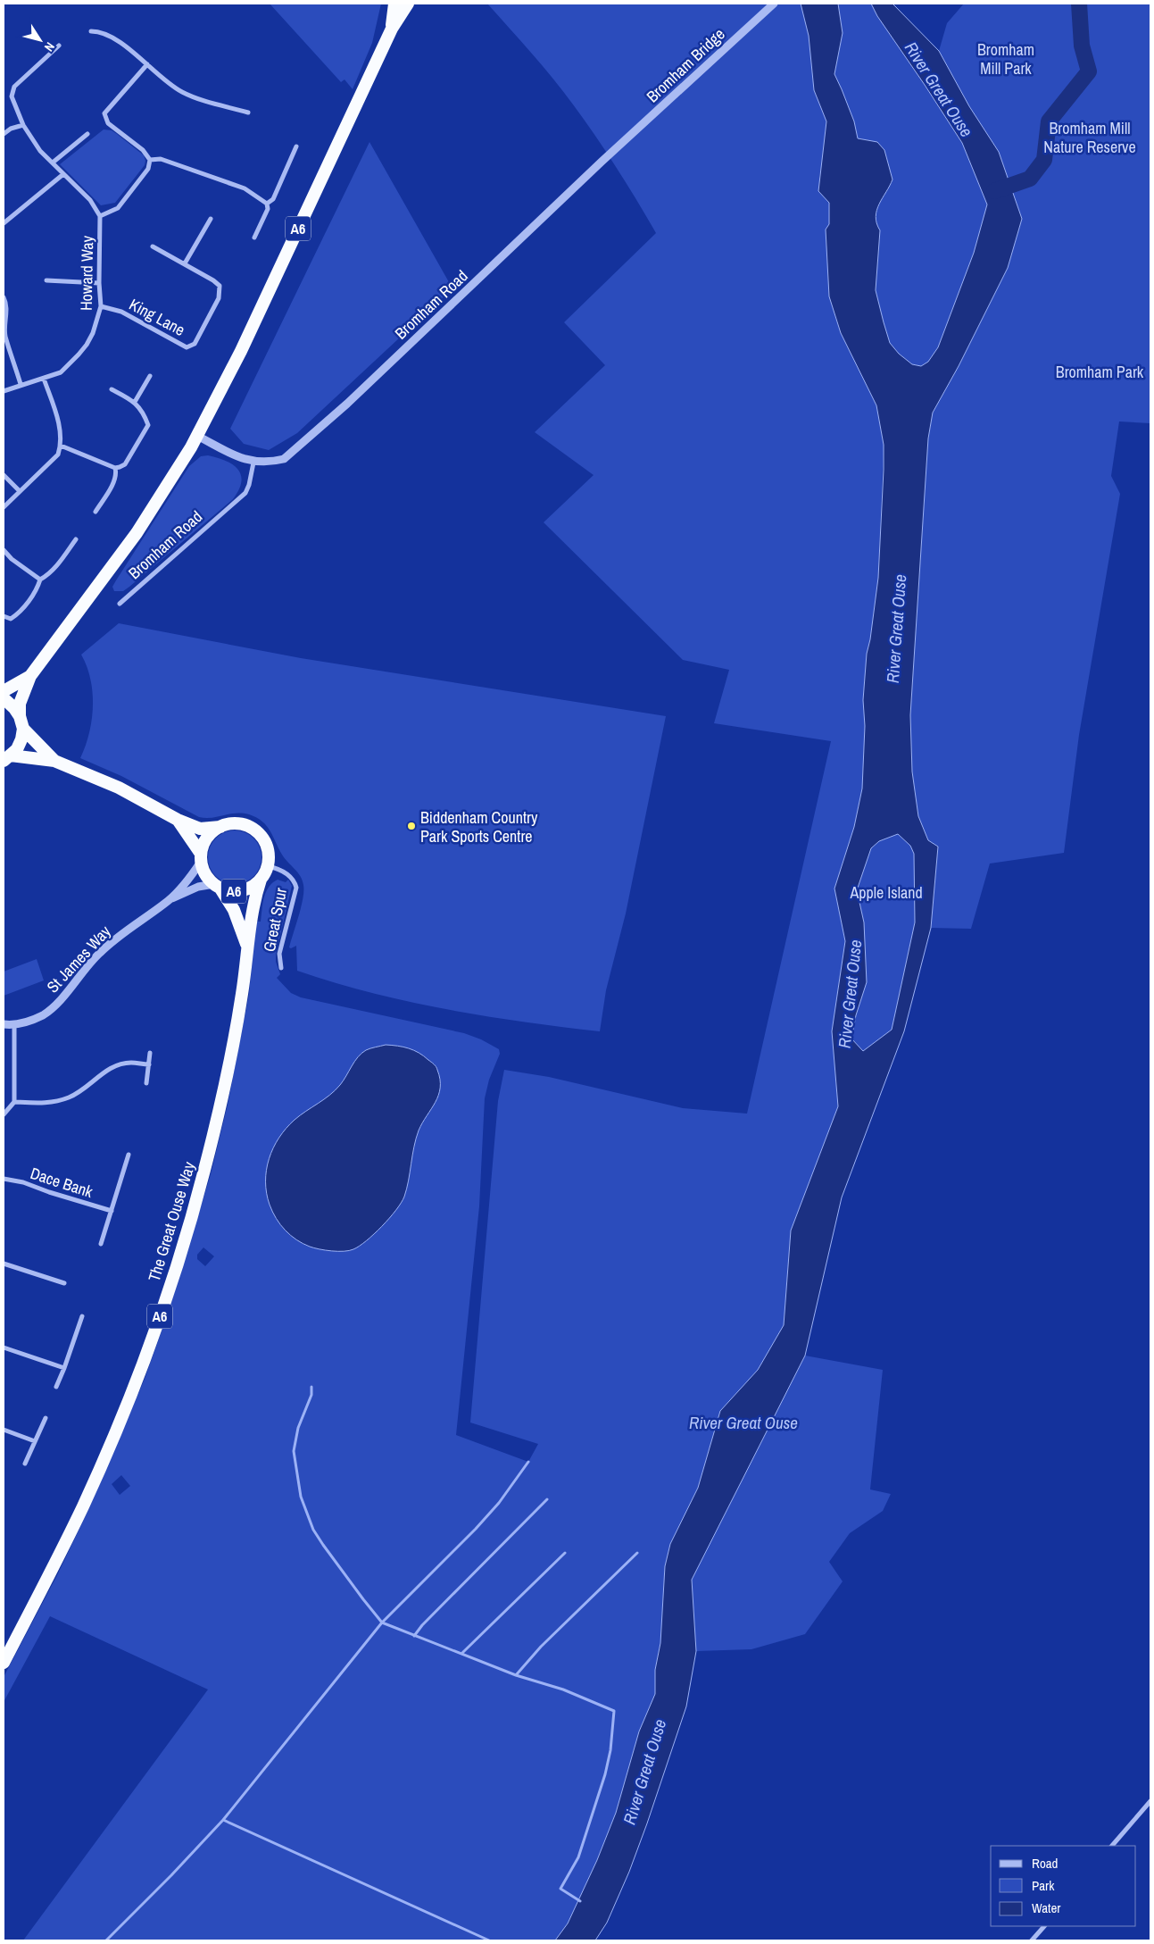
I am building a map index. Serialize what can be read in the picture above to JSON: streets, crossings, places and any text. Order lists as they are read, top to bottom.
{
  "streets": {
    "highway": ["A6", "The Great Ouse Way"],
    "street": [
      "Bromham Bridge",
      "Howard Way",
      "Bromham Road",
      "King Lane",
      "Great Spur",
      "St James Way",
      "Dace Bank"
    ]
  },
  "crossings": [
    ["Bromham Bridge", "Bromham Road"],
    ["A6", "Bromham Road"],
    ["A6", "Great Spur"],
    ["A6", "The Great Ouse Way"],
    ["Howard Way", "King Lane"],
    ["Great Spur", "The Great Ouse Way"]
  ],
  "water": ["River Great Ouse"],
  "parks": [
    "Bromham Mill Park",
    "Bromham Mill Nature Reserve",
    "Bromham Park",
    "Apple Island"
  ],
  "places": ["Biddenham Country Park Sports Centre"],
  "legend": ["Road", "Park", "Water"],
  "north": "bottom right"
}
